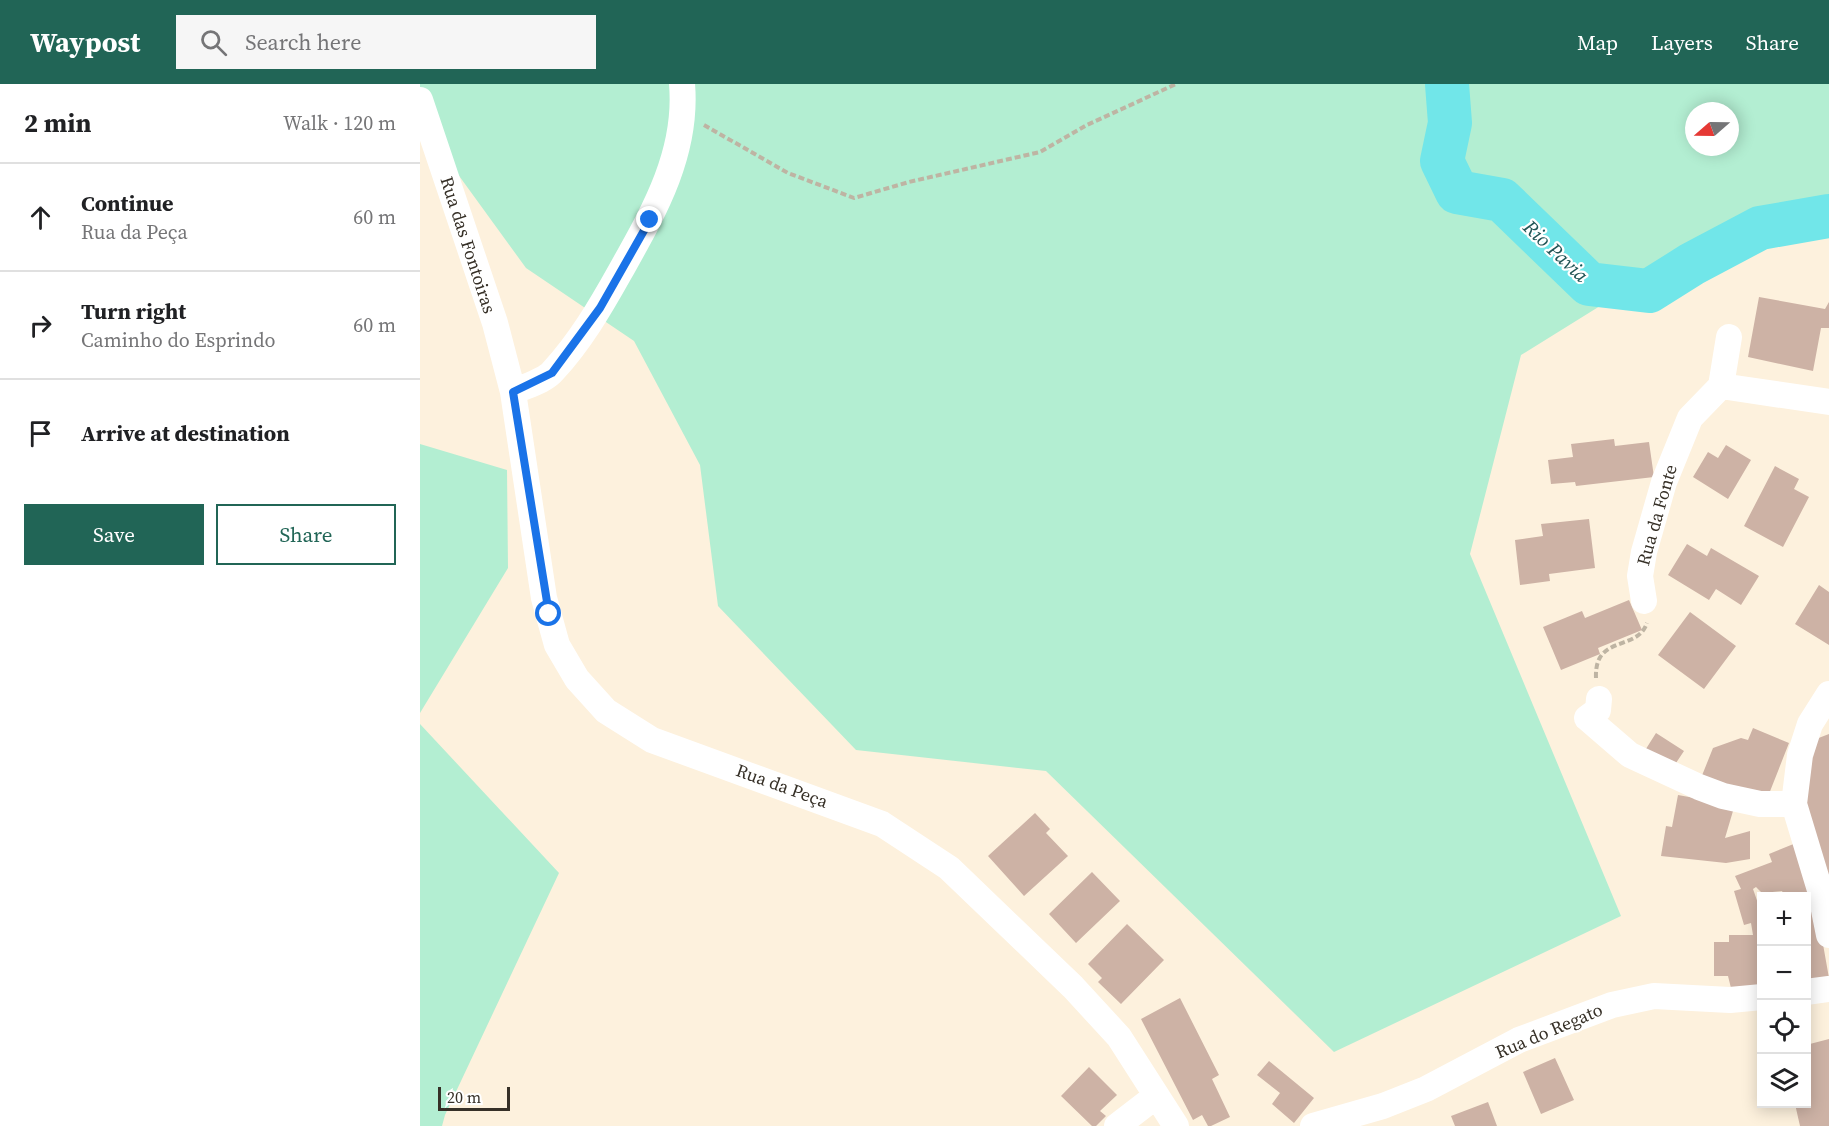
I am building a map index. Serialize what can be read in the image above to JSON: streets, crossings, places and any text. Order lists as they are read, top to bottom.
{
  "streets": {
    "street": [
      "Rua das Fontoiras",
      "Rua da Fonte",
      "Rua da Peça",
      "Rua do Regato"
    ]
  },
  "crossings": [
    ["Rua das Fontoiras", "Rua da Peça"]
  ],
  "water": ["Rio Pavia"],
  "scale_bar": "20 m",
  "north": "left",
  "page": {
    "header": "Waypost",
    "search": "Search here",
    "nav": ["Map", "Layers", "Share"],
    "heading": ["2 min", "Walk · 120 m"],
    "list": [
      ["Continue", "Rua da Peça", "60 m"],
      ["Turn right", "Caminho do Esprindo", "60 m"],
      "Arrive at destination"
    ],
    "buttons": ["Save", "Share"],
    "map_buttons": ["+", "−"],
    "scale": "20 m"
  }
}
